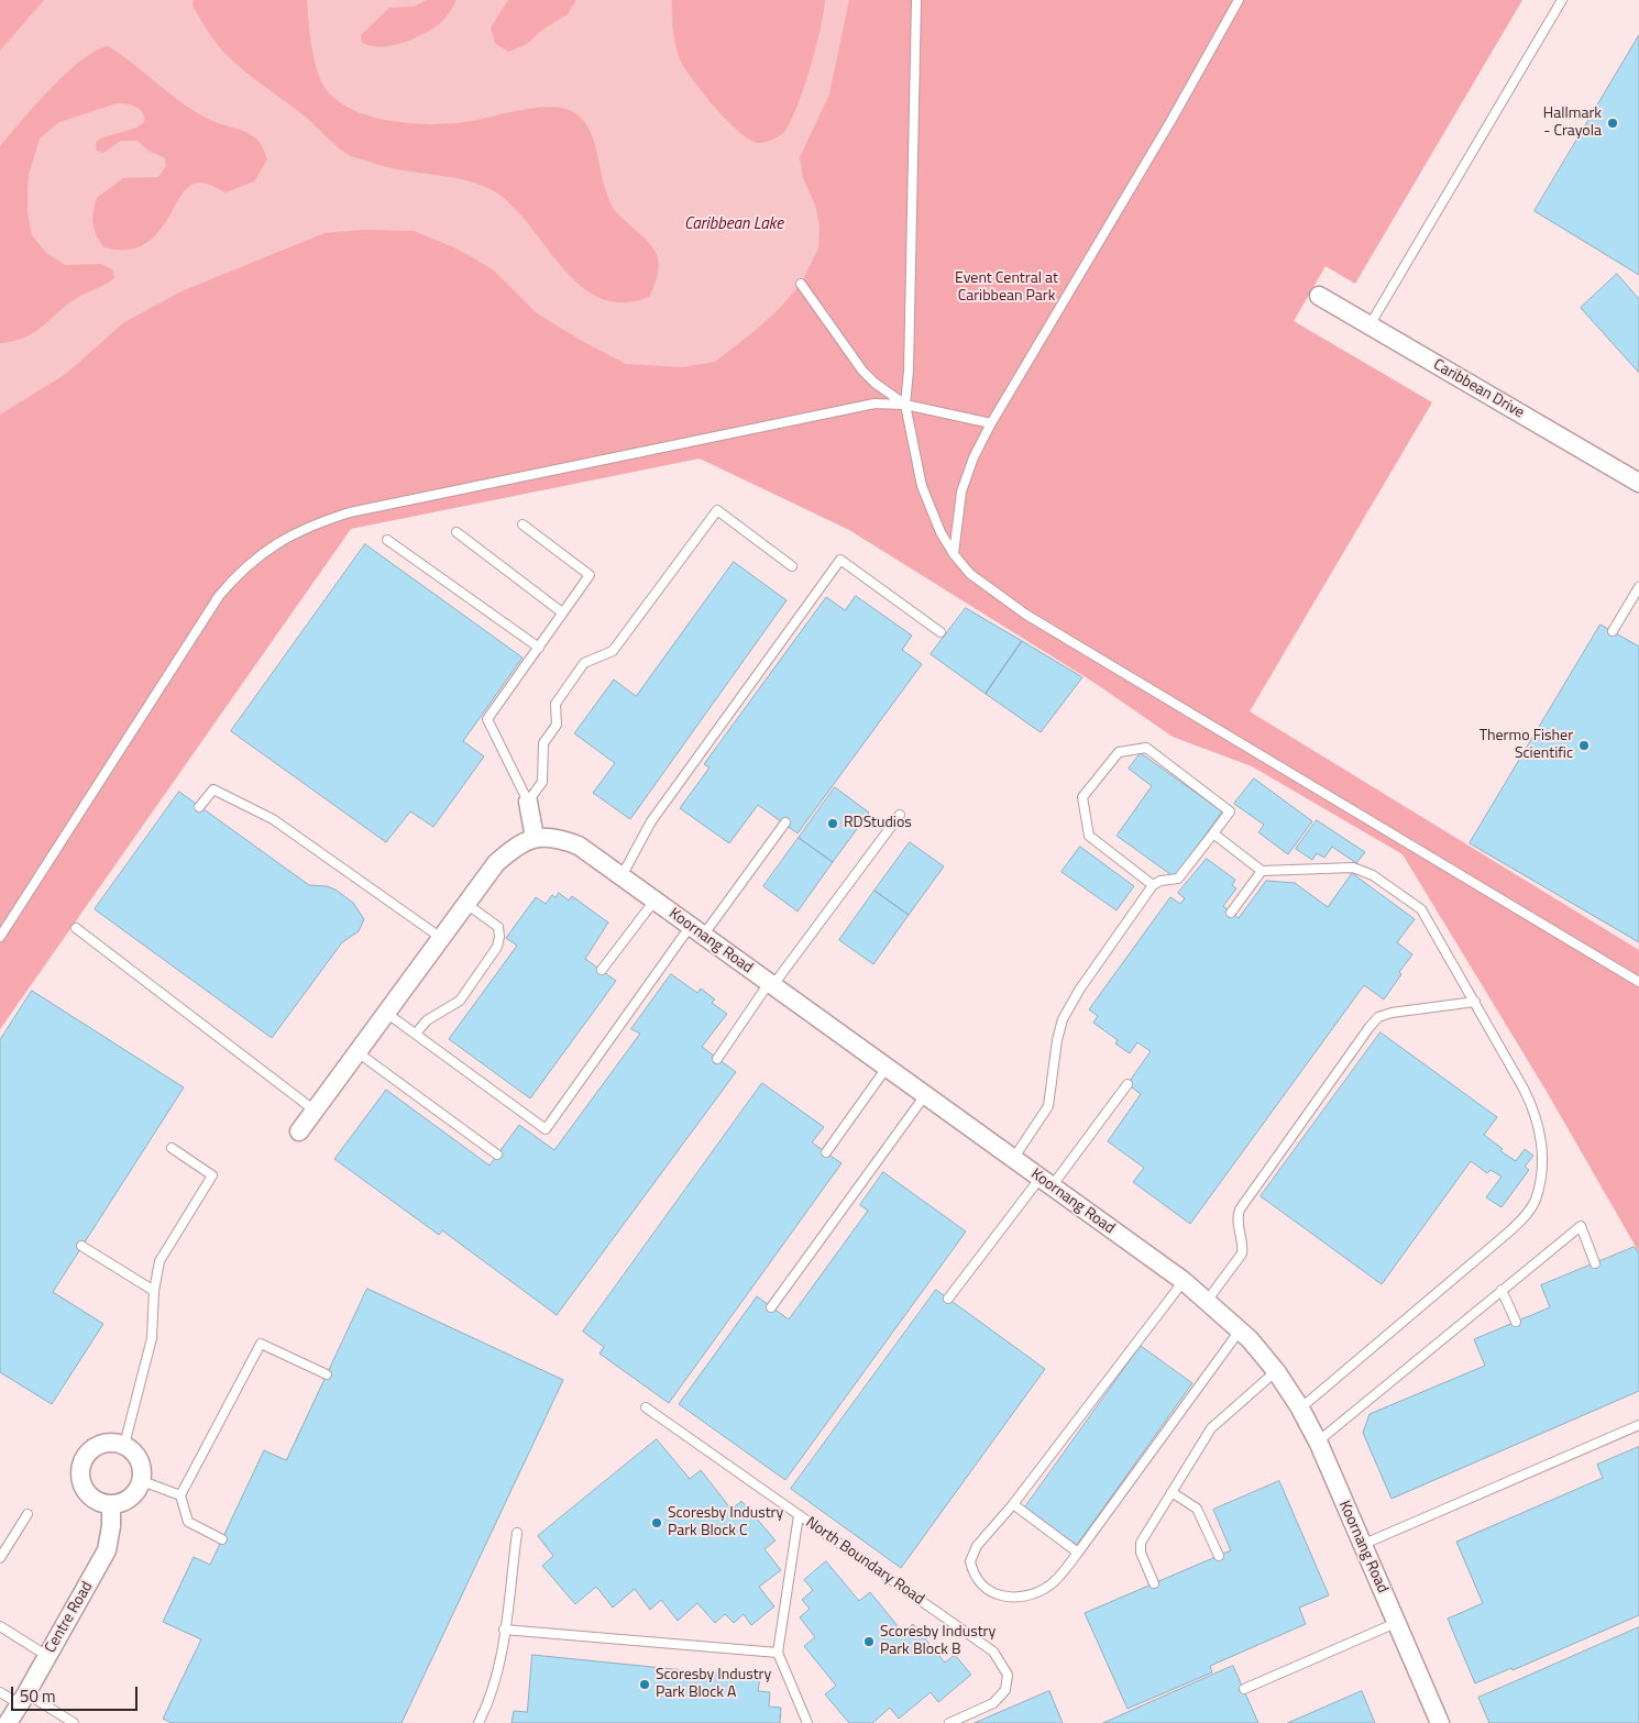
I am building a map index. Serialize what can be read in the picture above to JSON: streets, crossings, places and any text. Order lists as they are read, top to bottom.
{
  "streets": {
    "street": ["Caribbean Drive", "Koornang Road", "Centre Road"],
    "lane": ["North Boundary Road"]
  },
  "water": ["Caribbean Lake"],
  "parks": ["Event Central at Caribbean Park"],
  "places": [
    "Hallmark - Crayola",
    "Thermo Fisher Scientific",
    "RDStudios",
    "Scoresby Industry Park Block C",
    "Scoresby Industry Park Block B",
    "Scoresby Industry Park Block A"
  ],
  "scale_bar": "50 m"
}
